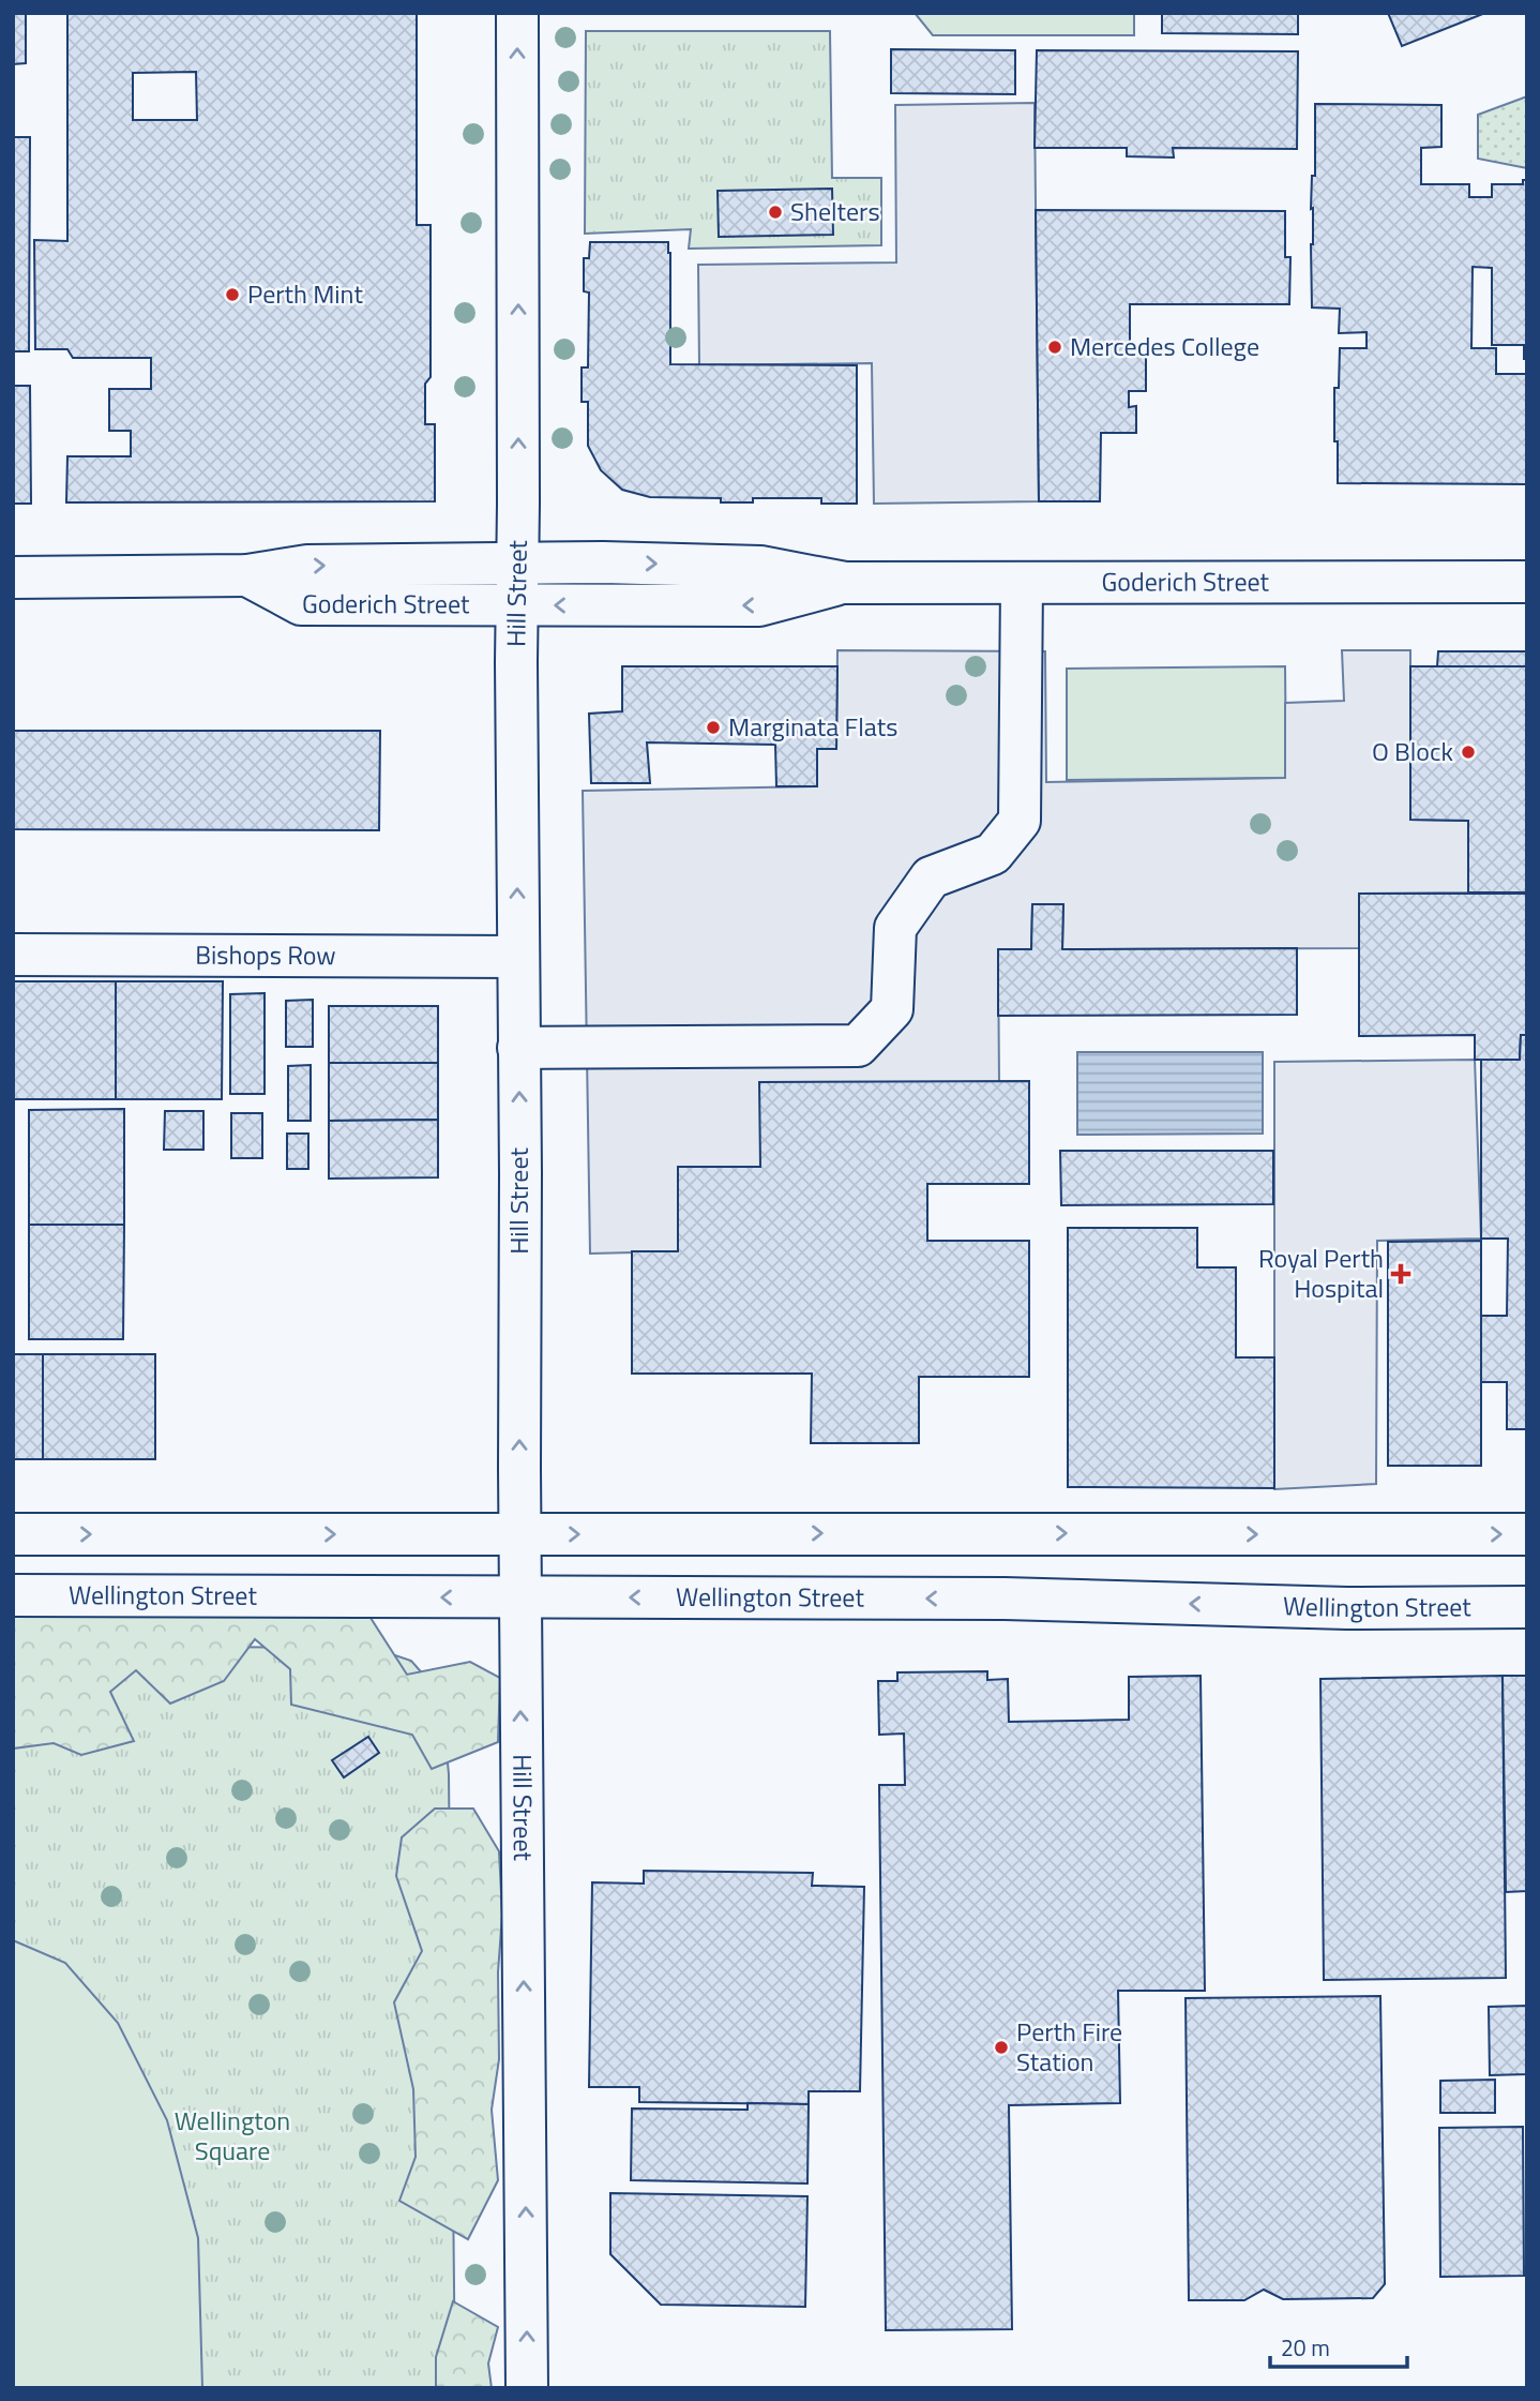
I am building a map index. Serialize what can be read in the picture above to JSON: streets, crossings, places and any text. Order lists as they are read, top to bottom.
{
  "streets": {
    "main road": [
      "Goderich Street",
      "Hill Street",
      "Bishops Row",
      "Wellington Street"
    ]
  },
  "crossings": [
    ["Goderich Street", "Hill Street"],
    ["Hill Street", "Bishops Row"],
    ["Hill Street", "Wellington Street"]
  ],
  "one_way": ["Hill Street"],
  "parks": ["Wellington Square"],
  "places": {
    "other": [
      "Shelters",
      "Perth Mint",
      "Mercedes College",
      "Marginata Flats",
      "O Block",
      "Perth Fire Station"
    ],
    "health": ["Royal Perth Hospital"]
  },
  "scale_bar": "20 m"
}
